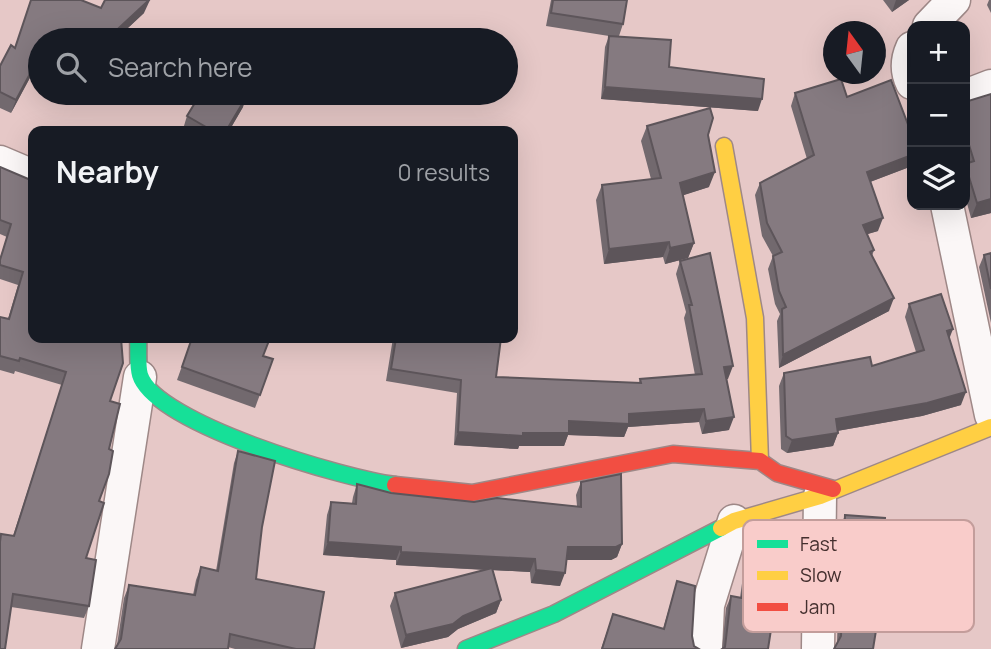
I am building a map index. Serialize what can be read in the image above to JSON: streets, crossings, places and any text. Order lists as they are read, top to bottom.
{
  "legend": ["Fast", "Slow", "Jam"],
  "north": "top",
  "page": {
    "map_buttons": ["+", "−"],
    "search": "Search here",
    "heading": ["Nearby", "0 results"]
  }
}
